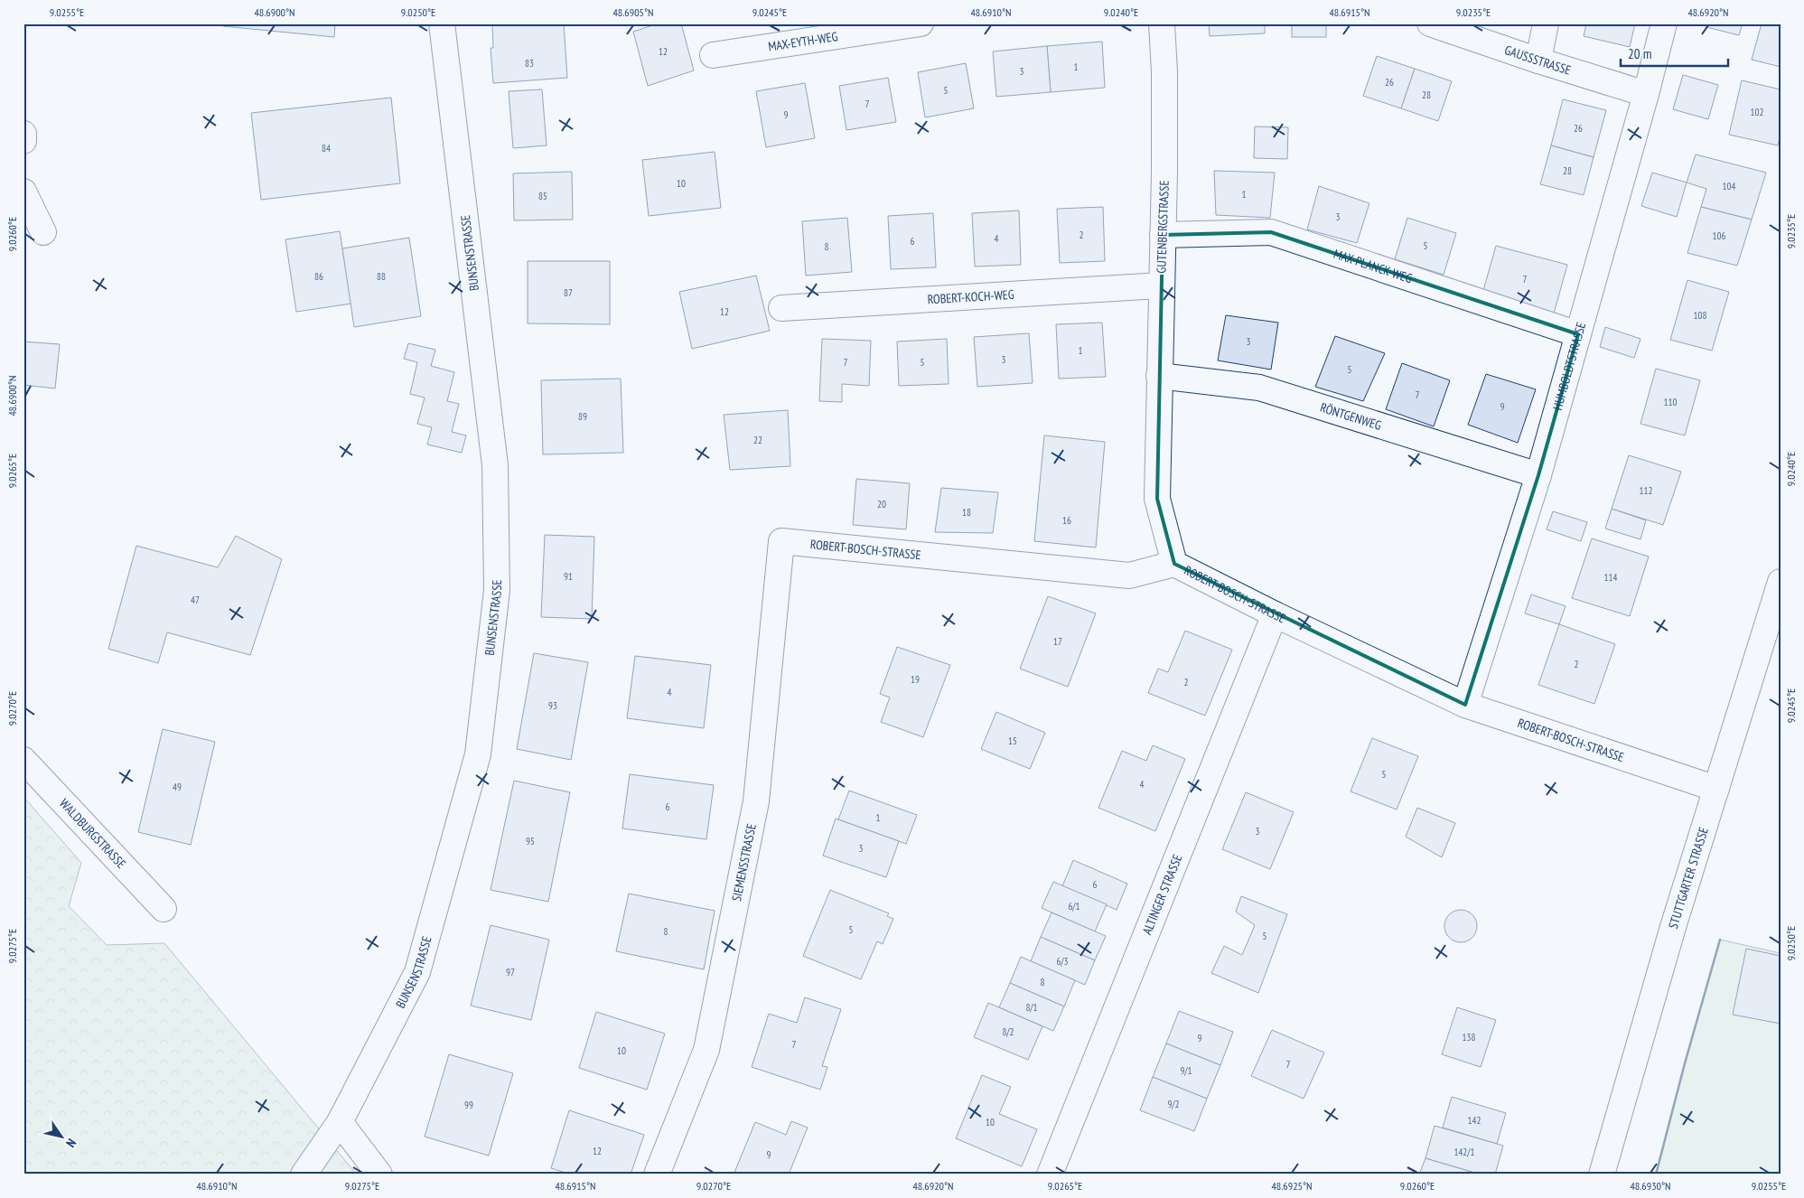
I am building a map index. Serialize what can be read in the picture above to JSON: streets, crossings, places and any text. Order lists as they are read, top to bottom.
{
  "streets": {
    "street": [
      "MAX-EYTH-WEG",
      "GAUSSSTRASSE",
      "GUTENBERGSTRASSE",
      "BUNSENSTRASSE",
      "MAX-PLANCK-WEG",
      "ROBERT-KOCH-WEG",
      "HUMBOLDTSTRASSE",
      "RÖNTGENWEG",
      "ROBERT-BOSCH-STRASSE",
      "WALDBURGSTRASSE",
      "SIEMENSSTRASSE",
      "STUTTGARTER STRASSE",
      "ALTINGER STRASSE"
    ]
  },
  "crossings": [
    ["GAUSSSTRASSE", "HUMBOLDTSTRASSE"],
    ["GUTENBERGSTRASSE", "MAX-PLANCK-WEG"],
    ["GUTENBERGSTRASSE", "ROBERT-KOCH-WEG"],
    ["GUTENBERGSTRASSE", "RÖNTGENWEG"],
    ["GUTENBERGSTRASSE", "ROBERT-BOSCH-STRASSE"],
    ["MAX-PLANCK-WEG", "HUMBOLDTSTRASSE"],
    ["HUMBOLDTSTRASSE", "RÖNTGENWEG"],
    ["HUMBOLDTSTRASSE", "ROBERT-BOSCH-STRASSE"],
    ["ROBERT-BOSCH-STRASSE", "SIEMENSSTRASSE"],
    ["ROBERT-BOSCH-STRASSE", "STUTTGARTER STRASSE"],
    ["ROBERT-BOSCH-STRASSE", "ALTINGER STRASSE"]
  ],
  "house_numbers": [
    "12",
    "83",
    "1",
    "3",
    "26",
    "5",
    "28",
    "7",
    "102",
    "9",
    "26",
    "84",
    "28",
    "10",
    "104",
    "1",
    "85",
    "3",
    "2",
    "106",
    "4",
    "6",
    "5",
    "8",
    "86",
    "88",
    "7",
    "87",
    "12",
    "108",
    "3",
    "1",
    "3",
    "7",
    "5",
    "5",
    "7",
    "110",
    "9",
    "89",
    "22",
    "112",
    "20",
    "18",
    "16",
    "91",
    "114",
    "47",
    "17",
    "2",
    "19",
    "2",
    "4",
    "93",
    "15",
    "5",
    "4",
    "49",
    "6",
    "1",
    "3",
    "95",
    "3",
    "6",
    "6/1",
    "5",
    "8",
    "5",
    "6/3",
    "97",
    "8",
    "8/1",
    "8/2",
    "138",
    "9",
    "7",
    "10",
    "7",
    "9/1",
    "9/2",
    "99",
    "142",
    "10",
    "12",
    "142/1",
    "9"
  ],
  "scale_bar": "20 m",
  "north": "bottom right",
  "coordinates": [
    "9.0255°E",
    "48.6900°N",
    "9.0250°E",
    "48.6905°N",
    "9.0245°E",
    "48.6910°N",
    "9.0240°E",
    "48.6915°N",
    "9.0235°E",
    "48.6920°N",
    "9.0260°E",
    "9.0265°E",
    "9.0270°E",
    "9.0275°E",
    "48.6925°N",
    "48.6930°N"
  ]
}
